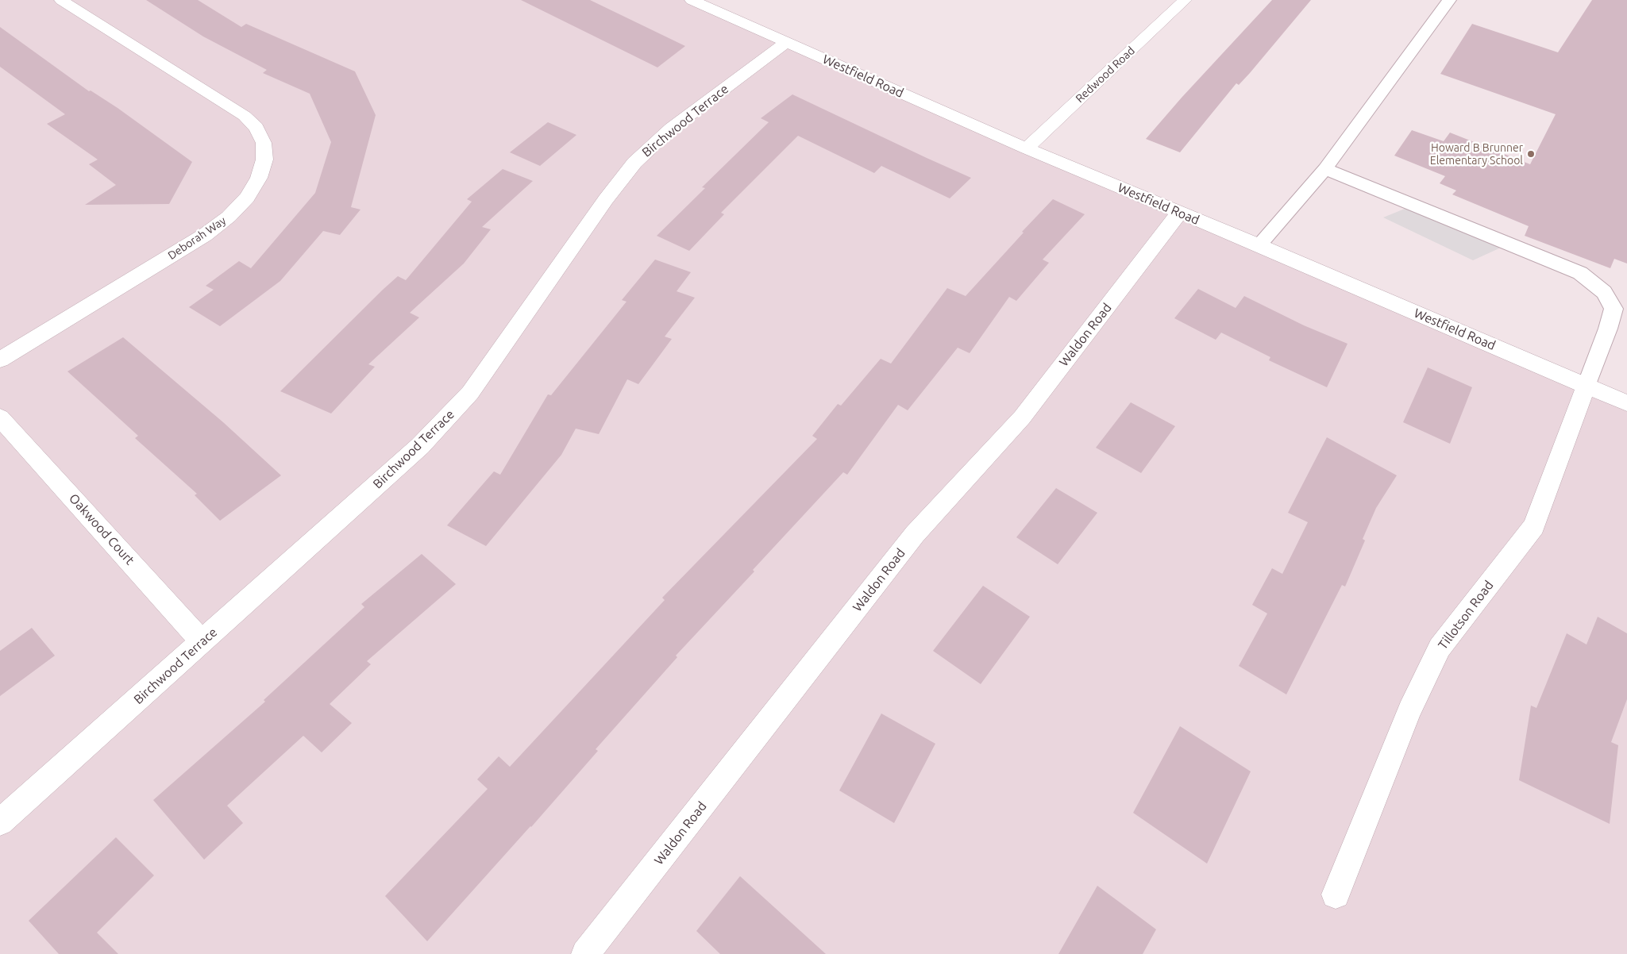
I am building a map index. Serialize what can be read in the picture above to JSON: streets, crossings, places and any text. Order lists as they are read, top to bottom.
{
  "streets": {
    "street": [
      "Redwood Road",
      "Westfield Road",
      "Birchwood Terrace",
      "Deborah Way",
      "Waldon Road",
      "Oakwood Court",
      "Tillotson Road"
    ]
  },
  "crossings": [
    ["Redwood Road", "Westfield Road"],
    ["Westfield Road", "Birchwood Terrace"],
    ["Westfield Road", "Waldon Road"],
    ["Westfield Road", "Tillotson Road"],
    ["Birchwood Terrace", "Oakwood Court"]
  ],
  "places": ["Howard B Brunner Elementary School"]
}
